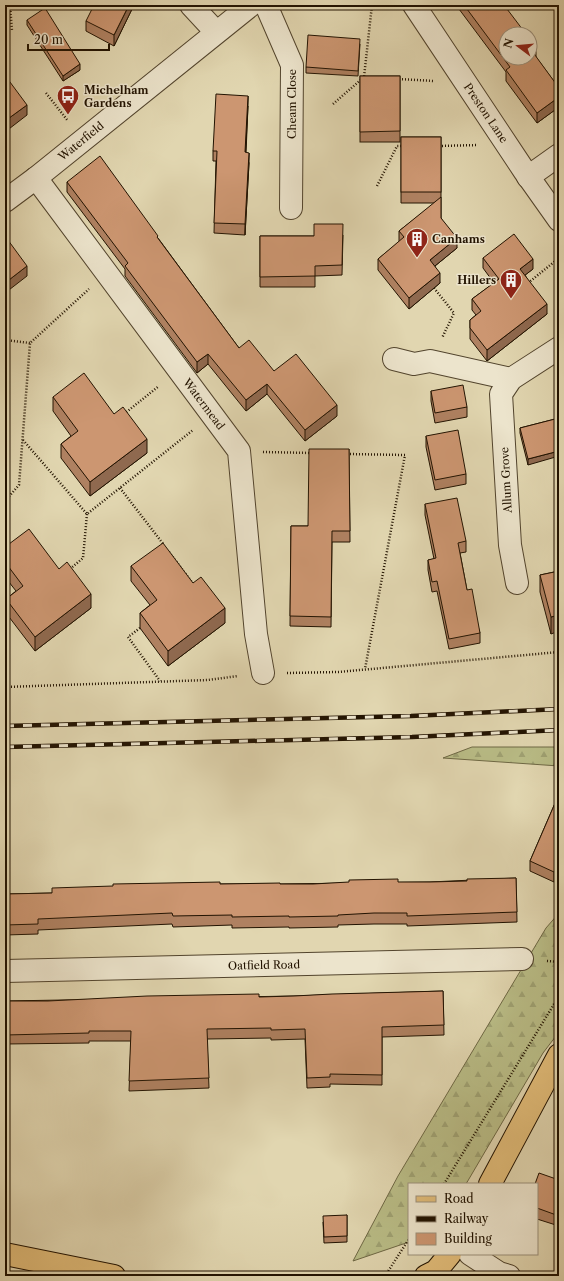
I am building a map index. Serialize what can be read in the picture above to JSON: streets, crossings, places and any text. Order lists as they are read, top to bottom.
{
  "streets": {
    "street": [
      "Cheam Close",
      "Preston Lane",
      "Waterfield",
      "Watermead",
      "Allum Grove",
      "Oatfield Road"
    ]
  },
  "crossings": [
    ["Waterfield", "Watermead"]
  ],
  "places": {
    "bus stop": ["Michelham Gardens"],
    "building": ["Canhams", "Hillers"]
  },
  "legend": ["Road", "Railway", "Building"],
  "scale_bar": "20 m",
  "north": "left"
}
